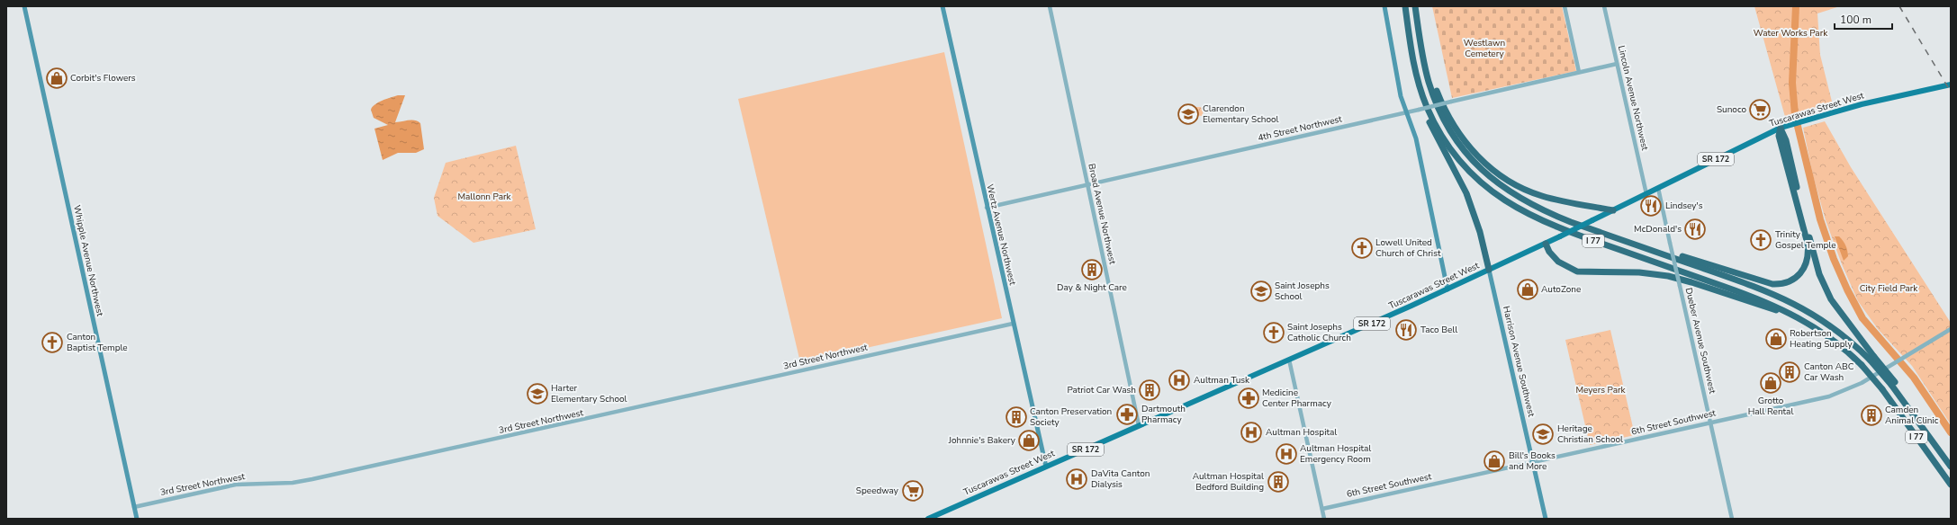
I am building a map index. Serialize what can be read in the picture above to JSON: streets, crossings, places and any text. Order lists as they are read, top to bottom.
{
  "streets": {
    "highway": ["I 77"],
    "main road": [
      "Tuscarawas Street West",
      "SR 172",
      "Wertz Avenue Northwest",
      "Whipple Avenue Northwest",
      "Harrison Avenue Southwest"
    ],
    "street": [
      "Lincoln Avenue Northwest",
      "4th Street Northwest",
      "Broad Avenue Northwest",
      "Dueber Avenue Southwest",
      "3rd Street Northwest",
      "6th Street Southwest"
    ]
  },
  "crossings": [
    ["Lincoln Avenue Northwest", "Tuscarawas Street West"],
    ["Lincoln Avenue Northwest", "4th Street Northwest"],
    ["Tuscarawas Street West", "Broad Avenue Northwest"],
    ["Tuscarawas Street West", "Wertz Avenue Northwest"],
    ["Tuscarawas Street West", "Dueber Avenue Southwest"],
    ["Tuscarawas Street West", "Harrison Avenue Southwest"],
    ["4th Street Northwest", "Broad Avenue Northwest"],
    ["4th Street Northwest", "Wertz Avenue Northwest"],
    ["Wertz Avenue Northwest", "3rd Street Northwest"],
    ["Whipple Avenue Northwest", "3rd Street Northwest"],
    ["Dueber Avenue Southwest", "6th Street Southwest"],
    ["Harrison Avenue Southwest", "6th Street Southwest"]
  ],
  "parks": [
    "Water Works Park",
    "Westlawn Cemetery",
    "Mallonn Park",
    "City Field Park",
    "Meyers Park"
  ],
  "places": {
    "shop": [
      "Corbit's Flowers",
      "AutoZone",
      "Robertson Heating Supply",
      "Grotto Hall Rental",
      "Johnnie's Bakery",
      "Bill's Books and More"
    ],
    "supermarket": ["Sunoco", "Speedway"],
    "school or university": [
      "Clarendon Elementary School",
      "Saint Josephs School",
      "Harter Elementary School",
      "Heritage Christian School"
    ],
    "restaurant": ["Lindsey's", "McDonald's", "Taco Bell"],
    "church": [
      "Trinity Gospel Temple",
      "Lowell United Church of Christ",
      "Saint Josephs Catholic Church",
      "Canton Baptist Temple"
    ],
    "building": [
      "Day & Night Care",
      "Canton ABC Car Wash",
      "Patriot Car Wash",
      "Camden Animal Clinic",
      "Canton Preservation Society",
      "Aultman Hospital Bedford Building"
    ],
    "hospital": [
      "Aultman Tusk",
      "Aultman Hospital",
      "Aultman Hospital Emergency Room",
      "DaVita Canton Dialysis"
    ],
    "pharmacy": ["Medicine Center Pharmacy", "Dartmouth Pharmacy"]
  },
  "scale_bar": "100 m"
}
